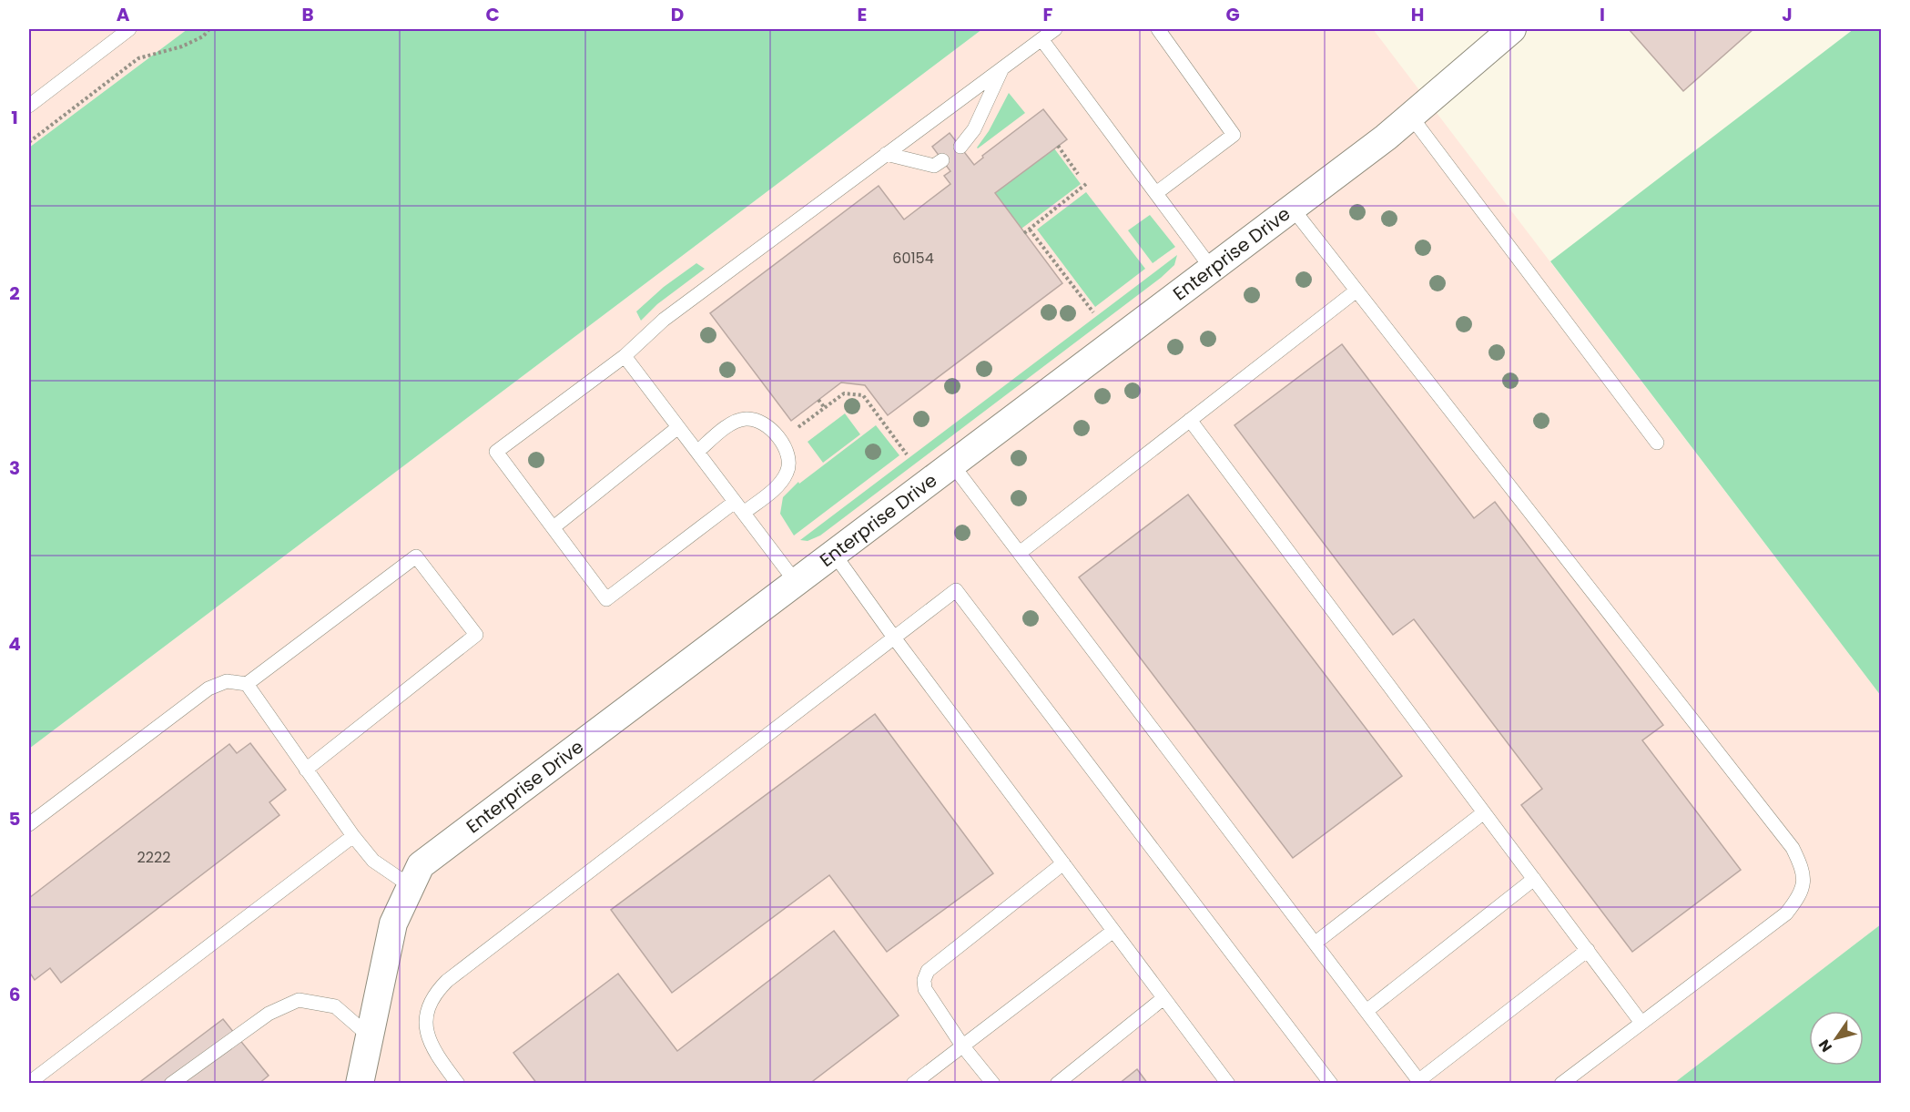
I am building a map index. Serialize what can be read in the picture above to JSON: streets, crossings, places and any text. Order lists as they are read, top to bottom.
{
  "streets": {
    "street": ["Enterprise Drive"]
  },
  "house_numbers": ["60154", "2222"],
  "north": "bottom left",
  "grid": {
    "columns": [
      "A",
      "B",
      "C",
      "D",
      "E",
      "F",
      "G",
      "H",
      "I",
      "J"
    ],
    "rows": [
      "1",
      "2",
      "3",
      "4",
      "5",
      "6"
    ]
  }
}
